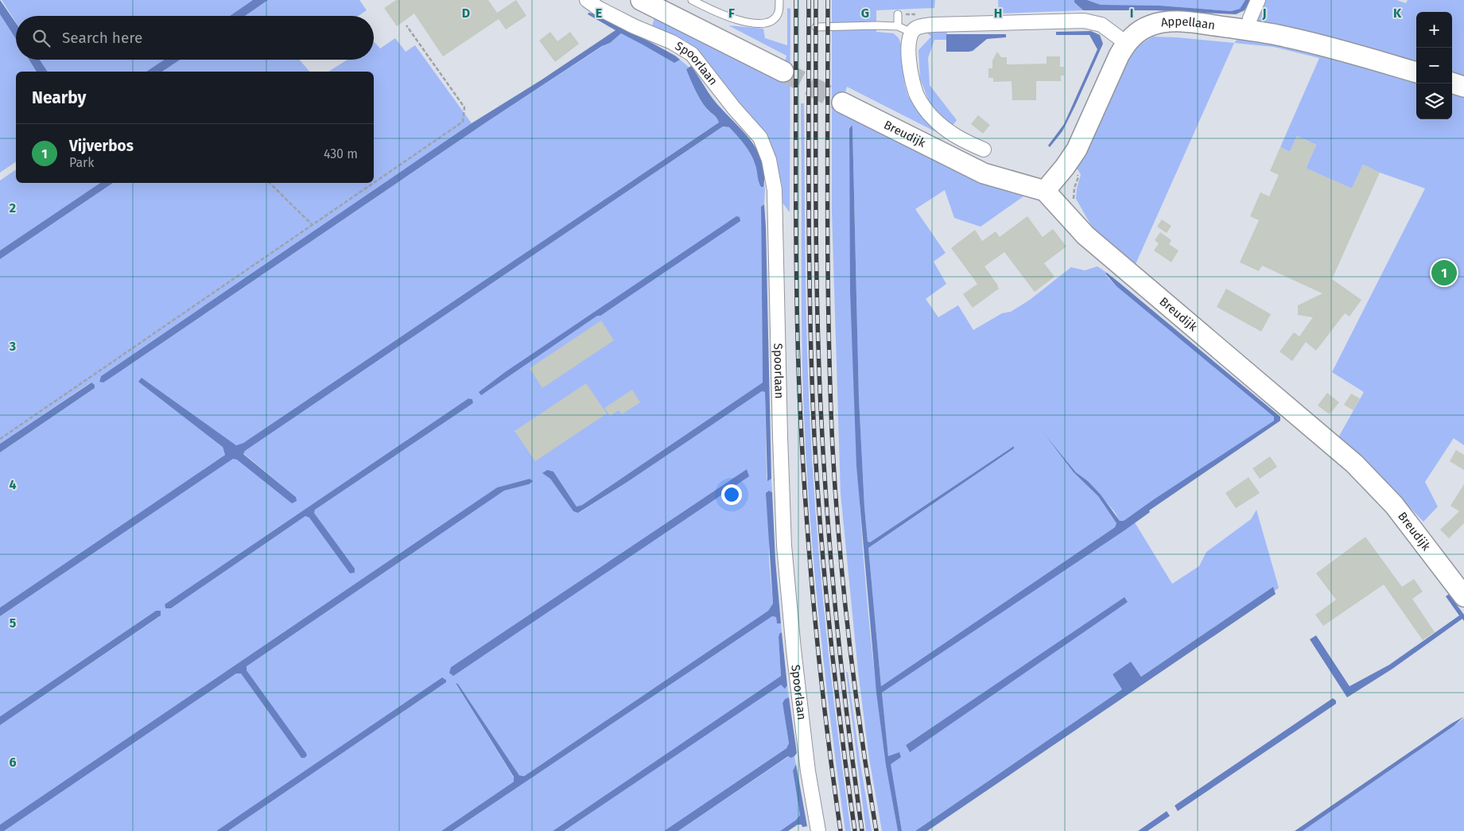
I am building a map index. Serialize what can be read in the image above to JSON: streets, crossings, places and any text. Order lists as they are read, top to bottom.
{
  "streets": {
    "street": ["Appellaan", "Spoorlaan", "Breudijk"]
  },
  "crossings": [
    ["Appellaan", "Breudijk"]
  ],
  "page": {
    "map_buttons": ["+", "−"],
    "search": "Search here",
    "heading": "Nearby",
    "list": [
      {
        "mark": "1",
        "name": "Vijverbos",
        "note": "Park",
        "value": "430 m"
      }
    ],
    "pins": "1"
  },
  "grid": {
    "columns": [
      "D",
      "E",
      "F",
      "G",
      "H",
      "I",
      "J",
      "K"
    ],
    "rows": [
      "2",
      "3",
      "4",
      "5",
      "6"
    ]
  }
}
